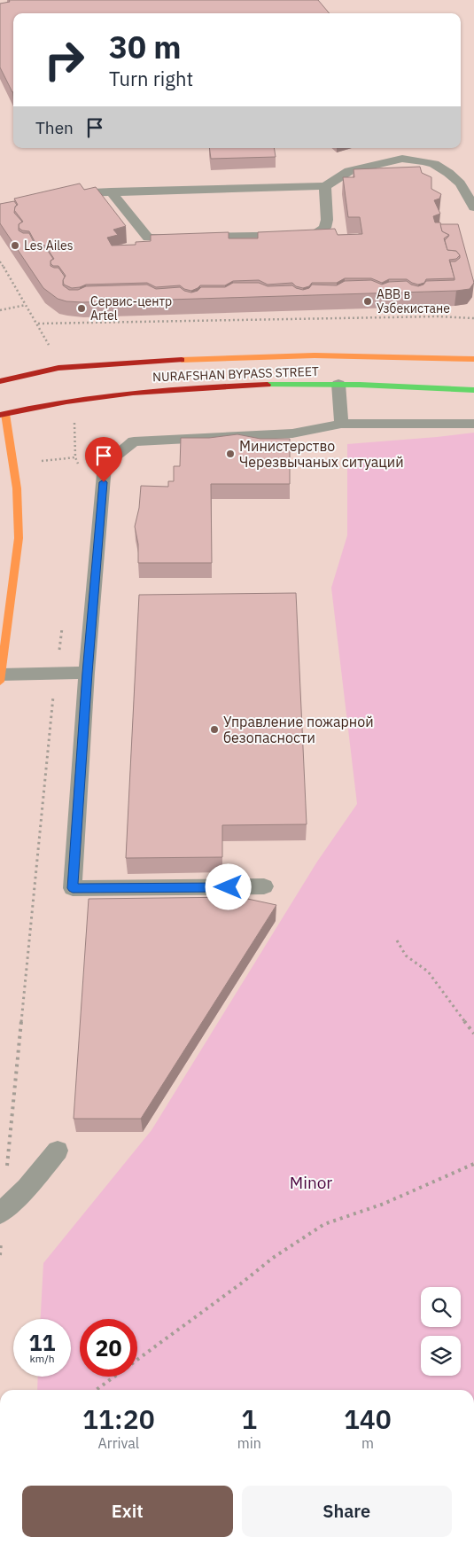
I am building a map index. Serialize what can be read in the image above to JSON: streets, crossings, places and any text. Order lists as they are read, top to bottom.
{
  "streets": {
    "main road": ["NURAFSHAN BYPASS STREET"]
  },
  "parks": ["Minor"],
  "places": [
    "Les Ailes",
    "ABB в Узбекистане",
    "Сервис-центр Artel",
    "Министерство Черезвычаных ситуаций",
    "Управление пожарной безопасности"
  ],
  "page": {
    "turn": ["30 m", "Turn right"],
    "then": "Then",
    "speed": "11 km/h",
    "limit": "20",
    "eta": [
      "11:20",
      "Arrival",
      "1",
      "min",
      "140",
      "m"
    ],
    "buttons": ["Exit", "Share"]
  }
}
